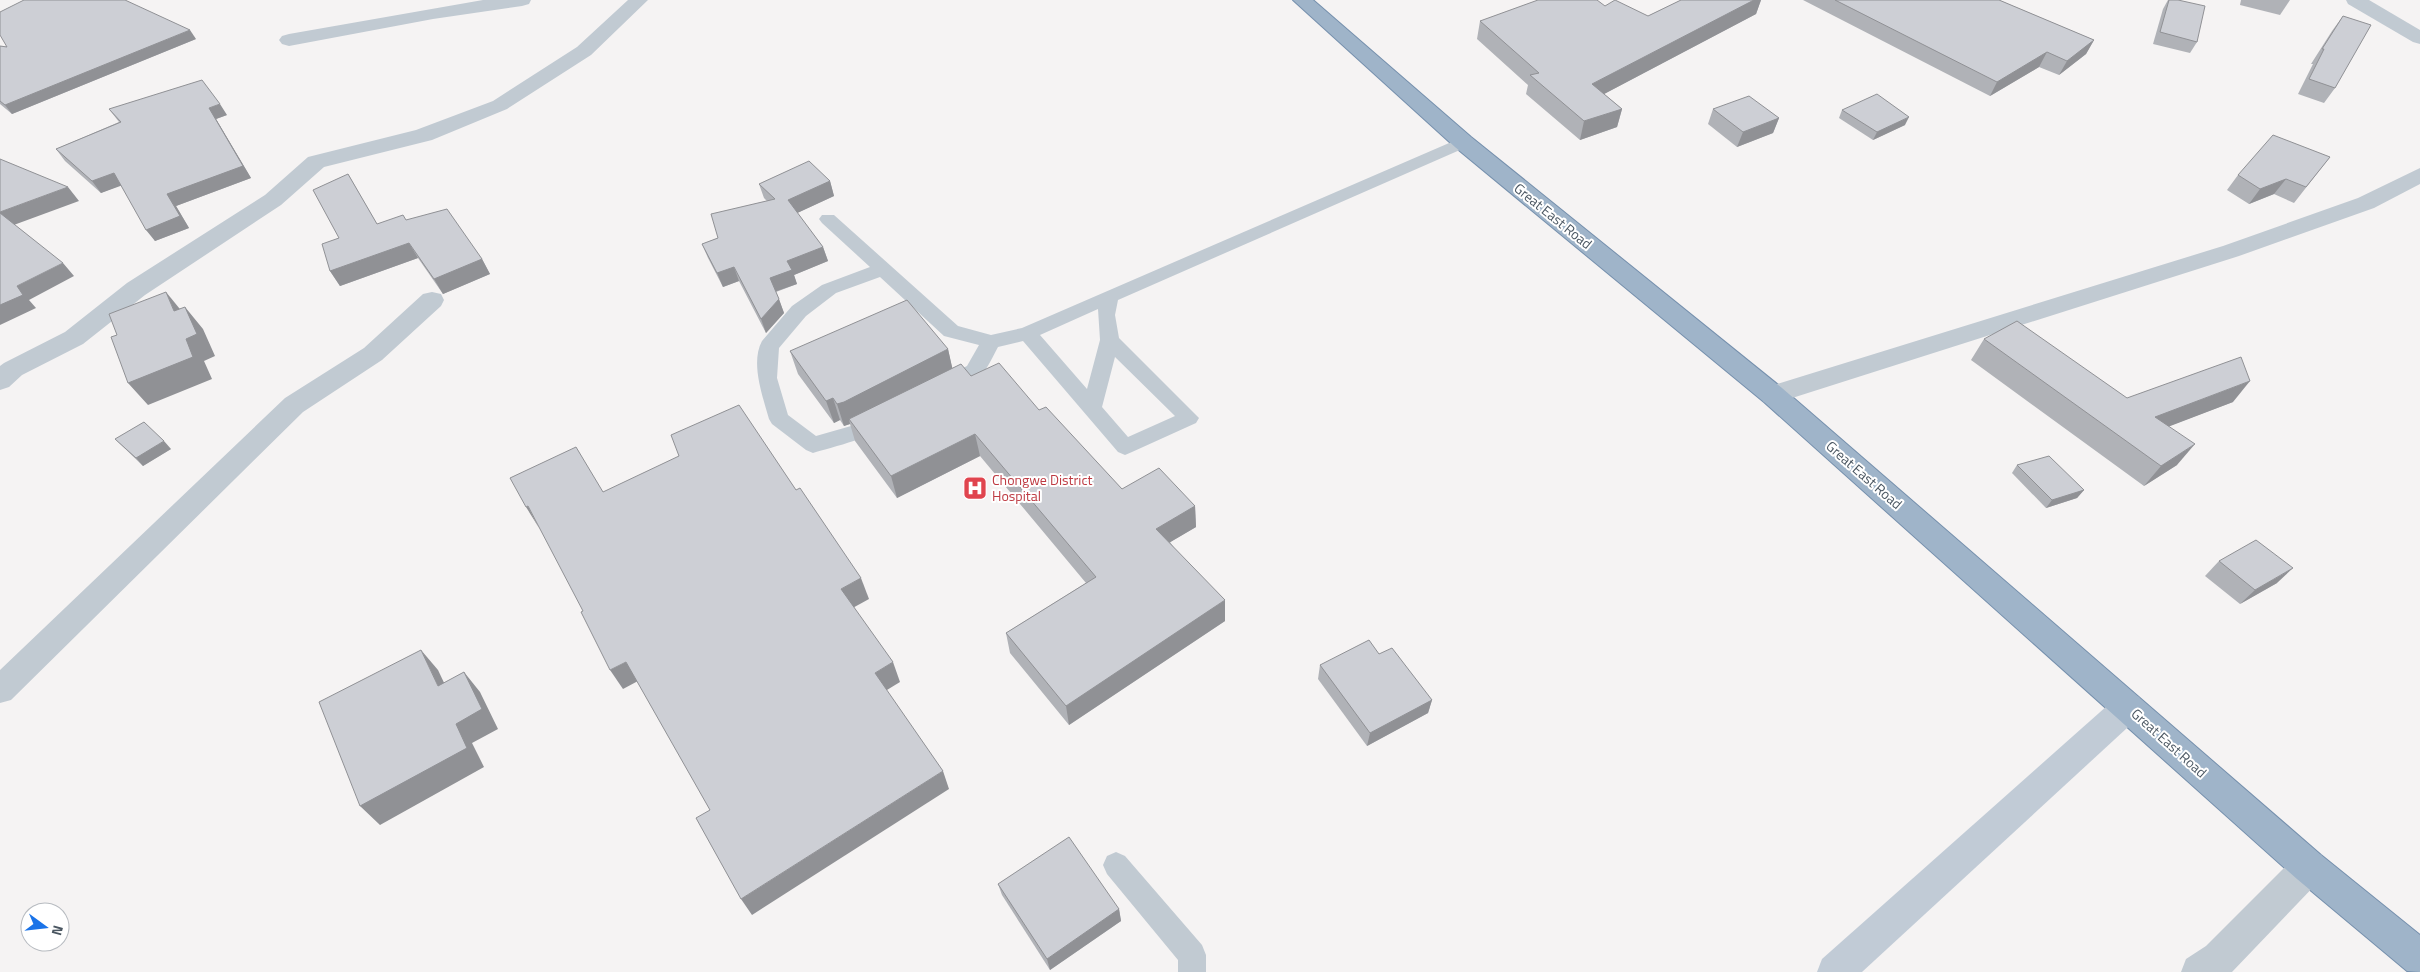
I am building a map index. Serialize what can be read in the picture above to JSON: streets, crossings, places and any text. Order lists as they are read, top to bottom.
{
  "streets": {
    "highway": ["Great East Road"]
  },
  "places": {
    "hospital": ["Chongwe District Hospital"]
  },
  "north": "right"
}
